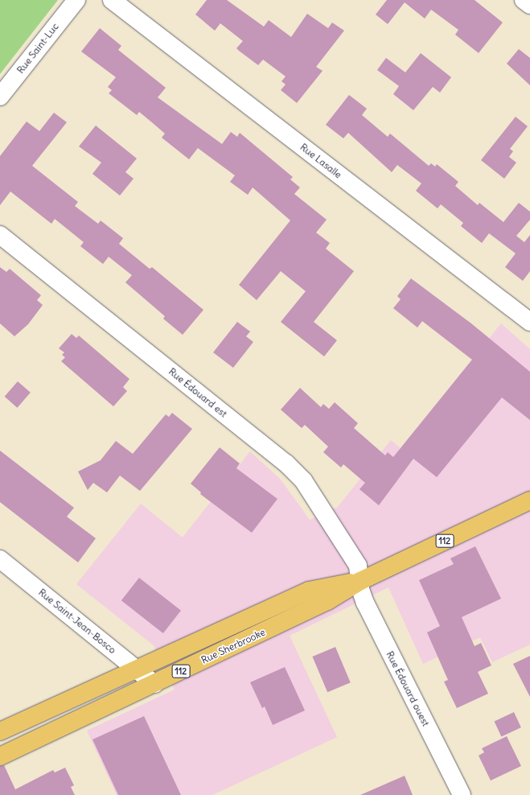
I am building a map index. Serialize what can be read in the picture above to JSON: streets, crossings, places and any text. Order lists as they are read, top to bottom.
{
  "streets": {
    "main road": ["112", "Rue Sherbrooke"],
    "street": [
      "Rue Saint-Luc",
      "Rue Lasalle",
      "Rue Édouard est",
      "Rue Saint-Jean-Bosco",
      "Rue Édouard ouest"
    ]
  },
  "crossings": [
    ["Rue Édouard est", "Rue Sherbrooke"],
    ["Rue Édouard est", "Rue Édouard ouest"],
    ["Rue Saint-Jean-Bosco", "Rue Sherbrooke"],
    ["Rue Sherbrooke", "Rue Édouard ouest"]
  ]
}
